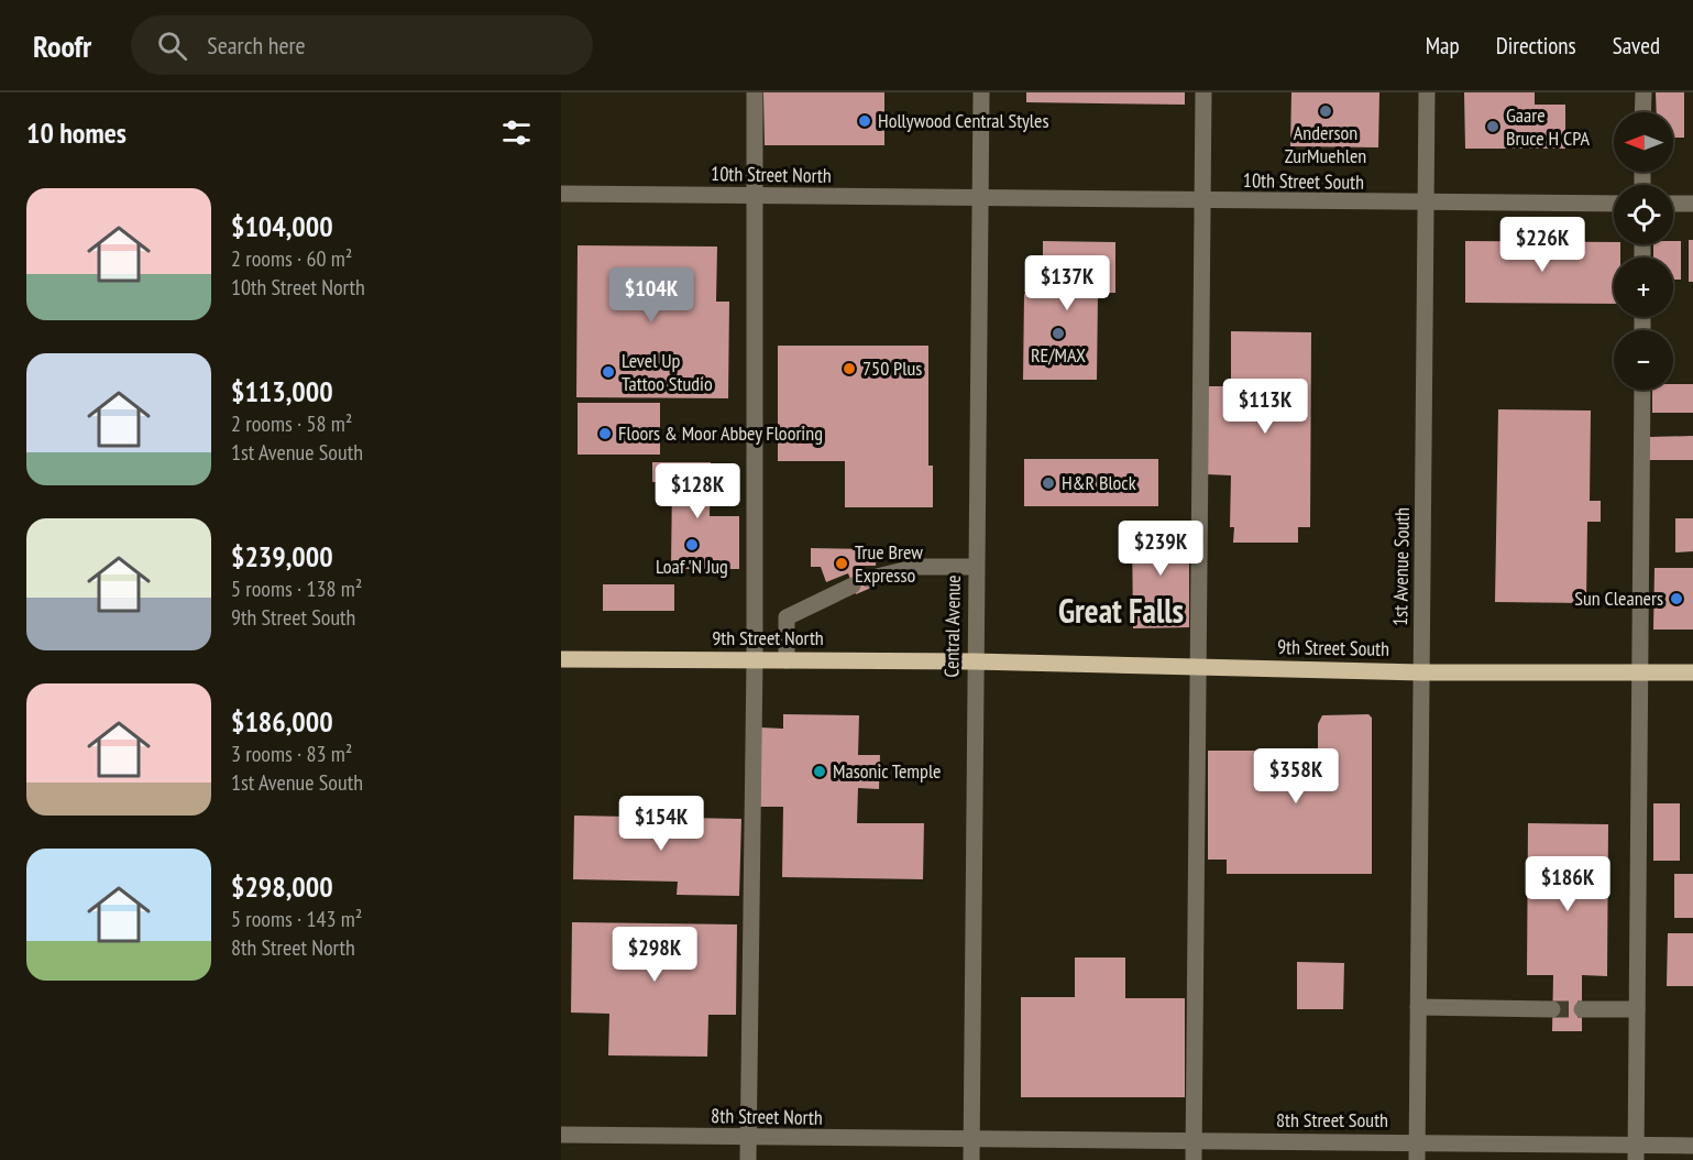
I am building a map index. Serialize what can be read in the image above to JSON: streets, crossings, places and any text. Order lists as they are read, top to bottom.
{
  "streets": {
    "main road": ["9th Street North", "9th Street South"],
    "street": [
      "10th Street North",
      "10th Street South",
      "1st Avenue South",
      "Central Avenue",
      "8th Street North",
      "8th Street South"
    ]
  },
  "crossings": [
    ["10th Street North", "10th Street South"],
    ["10th Street North", "Central Avenue"],
    ["10th Street South", "1st Avenue South"],
    ["10th Street South", "Central Avenue"],
    ["1st Avenue South", "9th Street South"],
    ["1st Avenue South", "8th Street South"],
    ["Central Avenue", "9th Street North"],
    ["Central Avenue", "9th Street South"],
    ["Central Avenue", "8th Street North"],
    ["Central Avenue", "8th Street South"],
    ["9th Street North", "9th Street South"],
    ["8th Street North", "8th Street South"]
  ],
  "districts": ["Great Falls"],
  "places": [
    "Anderson ZurMuehlen",
    "Hollywood Central Styles",
    "Gaare Bruce H CPA",
    "RE/MAX",
    "750 Plus",
    "Level Up Tattoo Studio",
    "Floors & Moor Abbey Flooring",
    "H&R Block",
    "Loaf 'N Jug",
    "True Brew Expresso",
    "Sun Cleaners",
    "Masonic Temple"
  ],
  "north": "left",
  "page": {
    "header": "Roofr",
    "search": "Search here",
    "nav": ["Map", "Directions", "Saved"],
    "heading": "10 homes",
    "map_buttons": ["+", "−"],
    "list": [
      {
        "name": "$104,000",
        "note": "2 rooms · 60 m² · 10th Street North"
      },
      {
        "name": "$113,000",
        "note": "2 rooms · 58 m² · 1st Avenue South"
      },
      {
        "name": "$239,000",
        "note": "5 rooms · 138 m² · 9th Street South"
      },
      {
        "name": "$186,000",
        "note": "3 rooms · 83 m² · 1st Avenue South"
      },
      {
        "name": "$298,000",
        "note": "5 rooms · 143 m² · 8th Street North"
      }
    ],
    "price": [
      "$226K",
      "$137K",
      "$104K",
      "$113K",
      "$128K",
      "$239K",
      "$358K",
      "$154K",
      "$186K",
      "$298K"
    ]
  }
}
